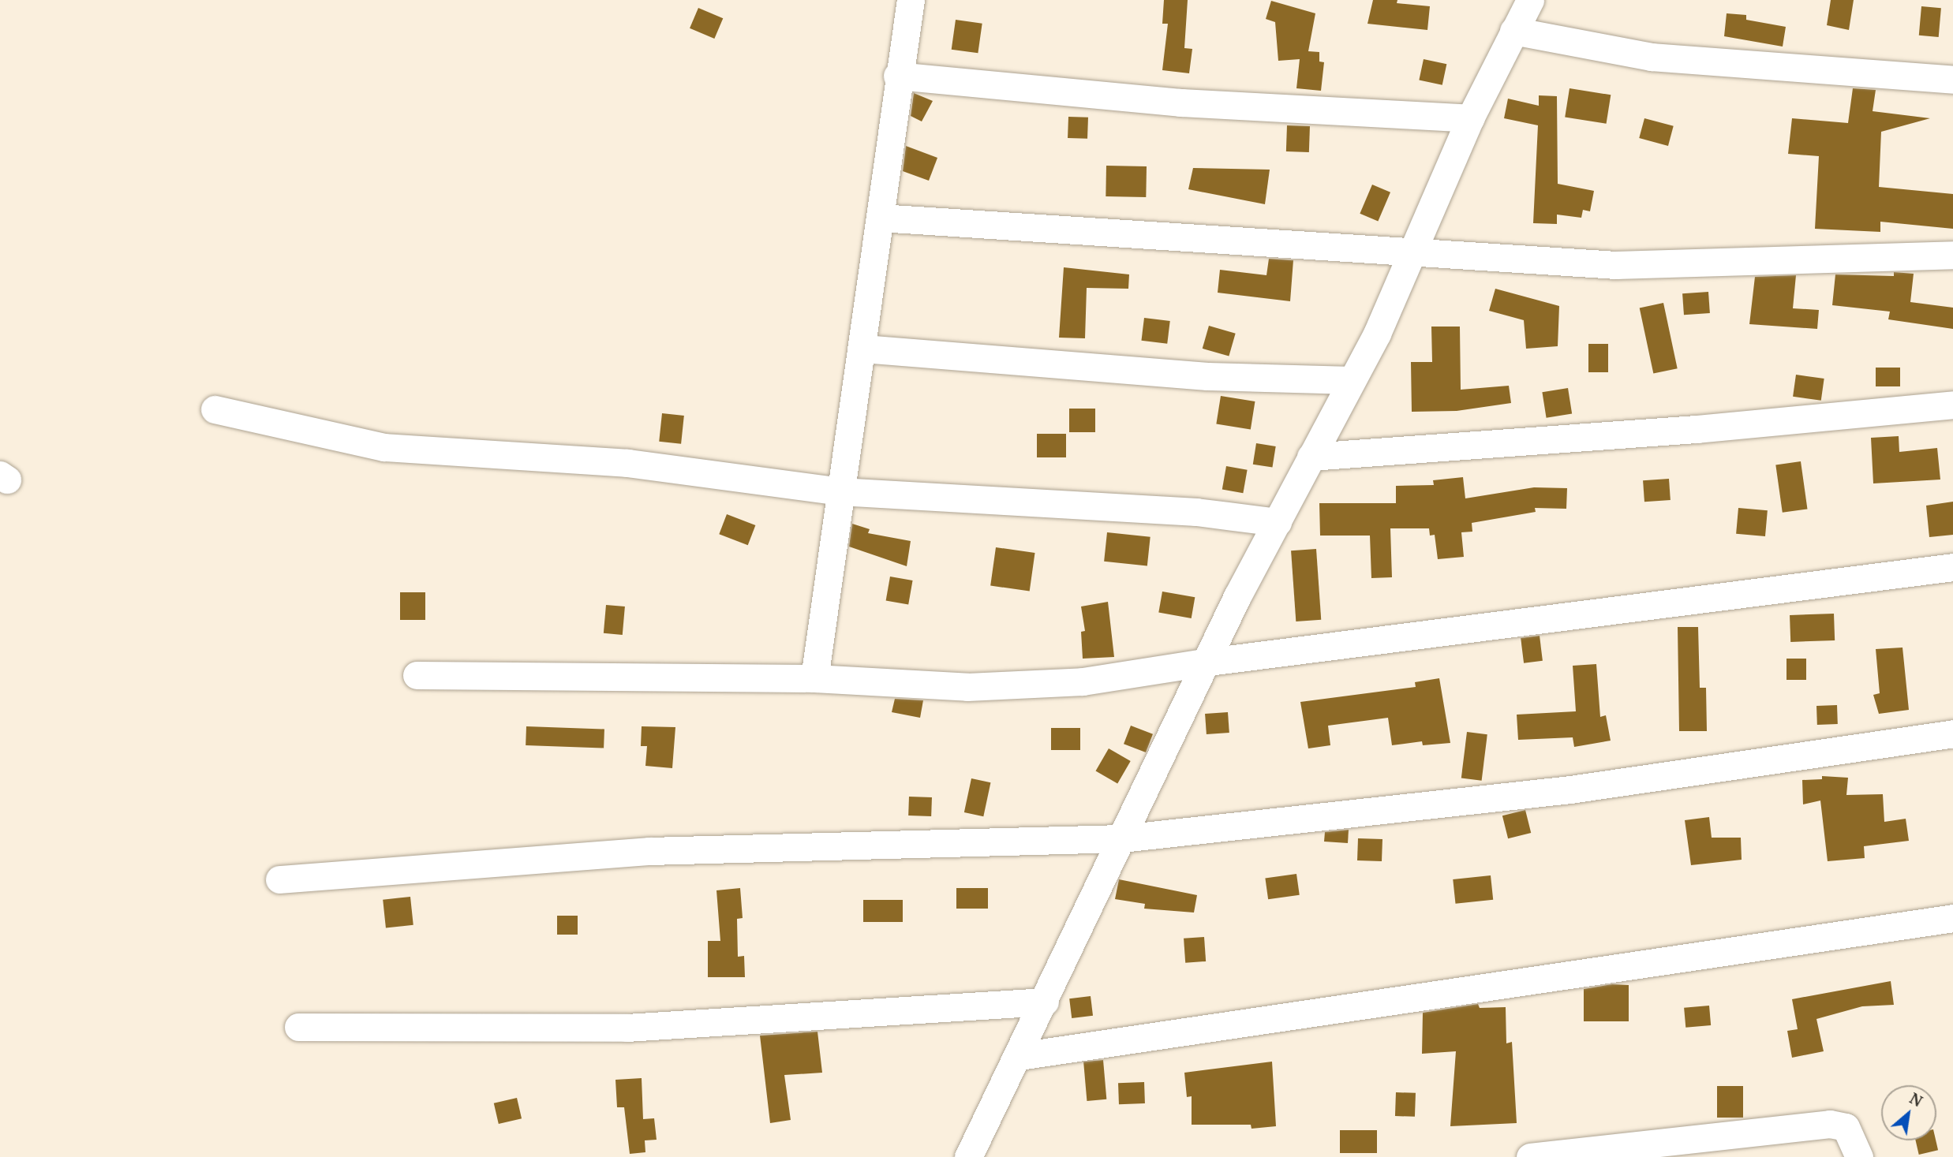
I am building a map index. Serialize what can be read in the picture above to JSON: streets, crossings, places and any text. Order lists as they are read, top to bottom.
{
  "north": "top right"
}
